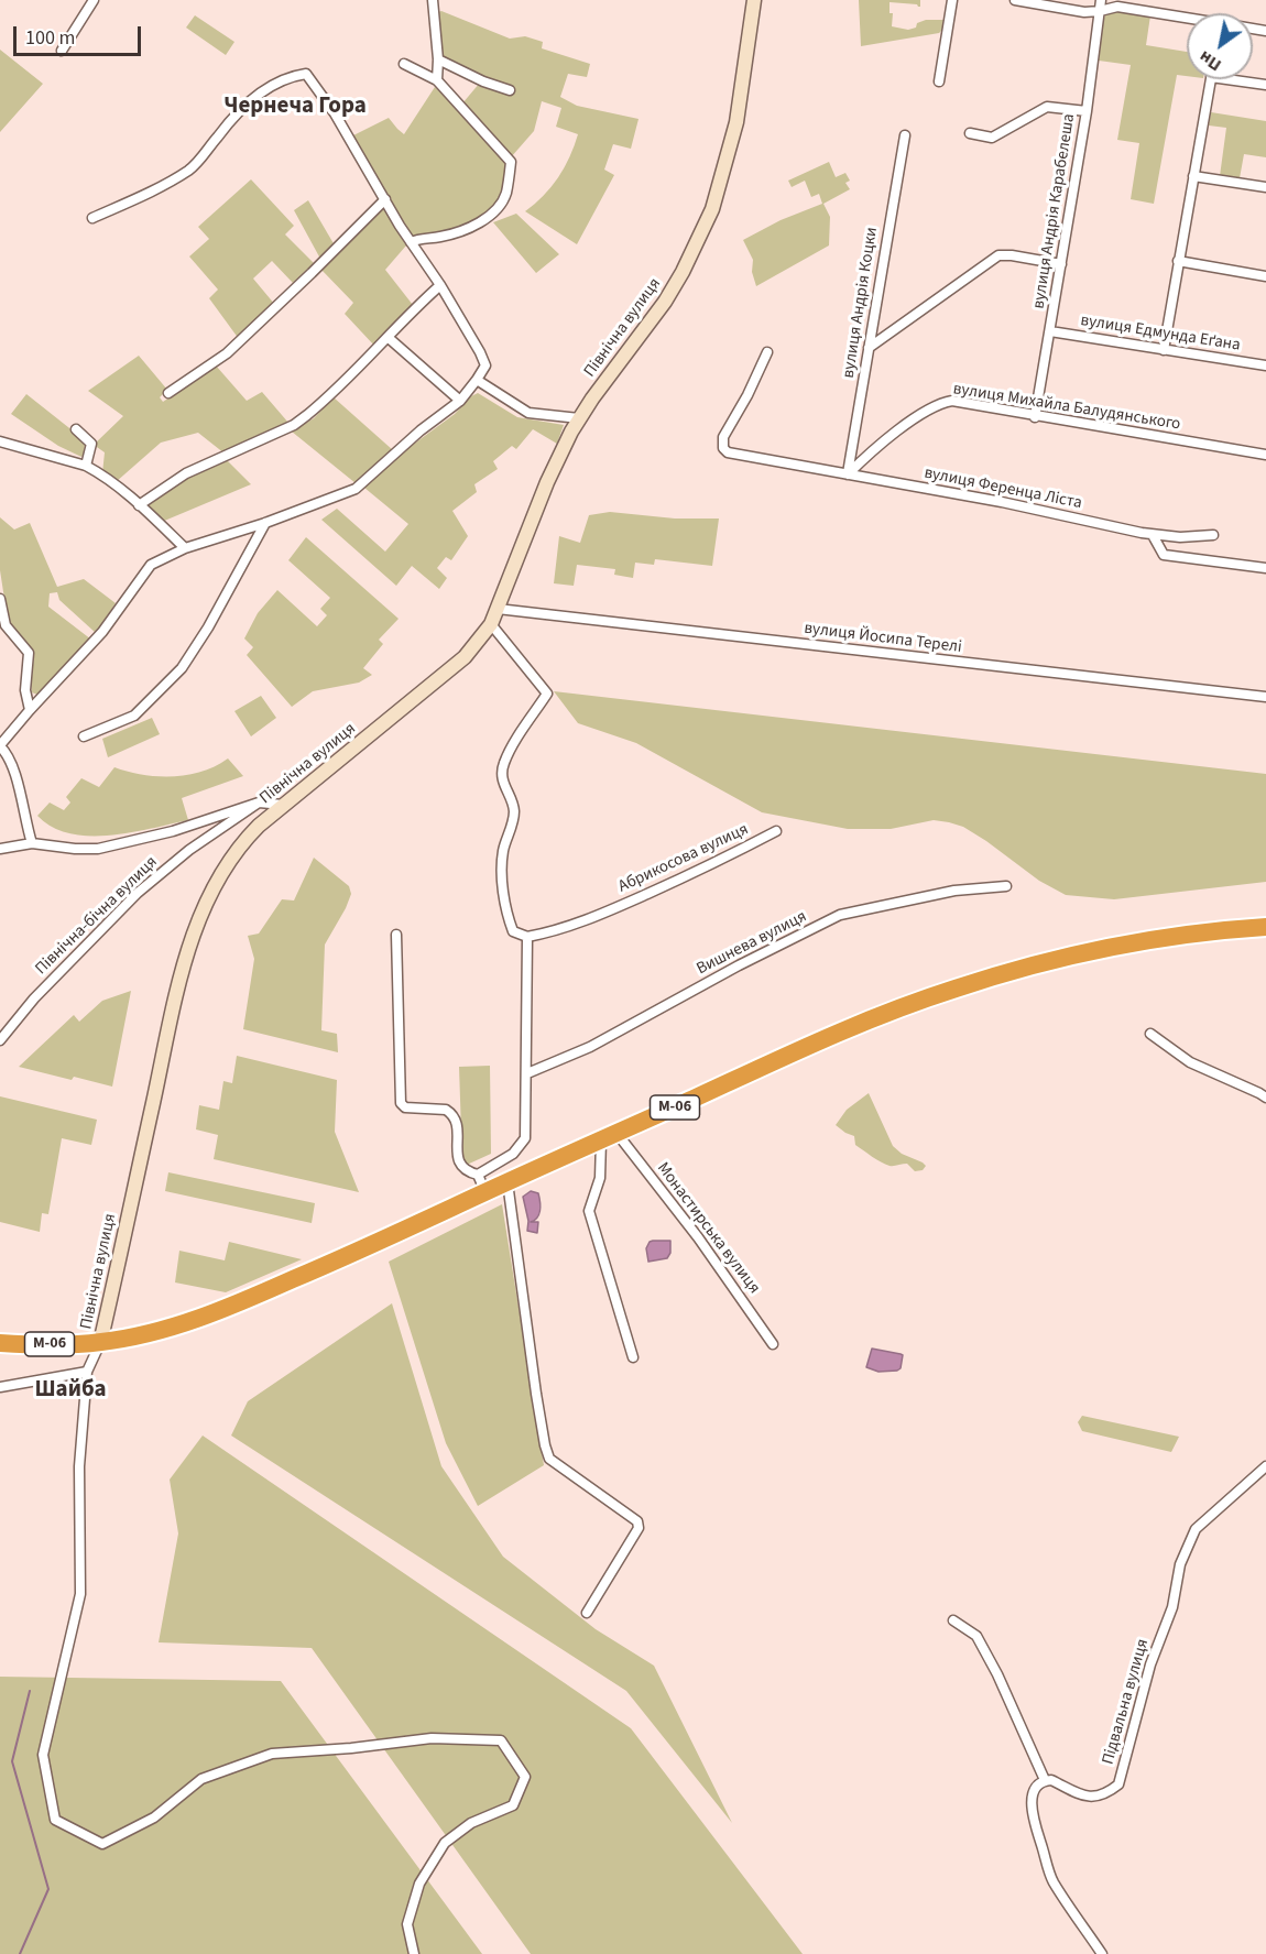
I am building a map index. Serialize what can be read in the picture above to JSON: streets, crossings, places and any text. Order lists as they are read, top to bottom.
{
  "streets": {
    "highway": ["М-06"],
    "street": [
      "вулиця Андрія Карабелеша",
      "вулиця Андрія Коцки",
      "Північна вулиця",
      "вулиця Едмунда Еґана",
      "вулиця Михайла Балудянського",
      "вулиця Ференца Ліста",
      "вулиця Йосипа Терелі",
      "Абрикосова вулиця",
      "Північна-бічна вулиця",
      "Вишнева вулиця",
      "Монастирська вулиця",
      "Підвальна вулиця"
    ]
  },
  "crossings": [
    ["вулиця Андрія Карабелеша", "вулиця Едмунда Еґана"],
    ["вулиця Андрія Карабелеша", "вулиця Михайла Балудянського"],
    ["вулиця Андрія Коцки", "вулиця Михайла Балудянського"],
    ["вулиця Андрія Коцки", "вулиця Ференца Ліста"],
    ["Північна вулиця", "вулиця Йосипа Терелі"],
    ["Північна вулиця", "Північна-бічна вулиця"],
    ["Північна вулиця", "М-06"],
    ["вулиця Михайла Балудянського", "вулиця Ференца Ліста"],
    ["М-06", "Монастирська вулиця"]
  ],
  "districts": ["Чернеча Гора", "Шайба"],
  "scale_bar": "100 m",
  "north": "bottom left"
}
